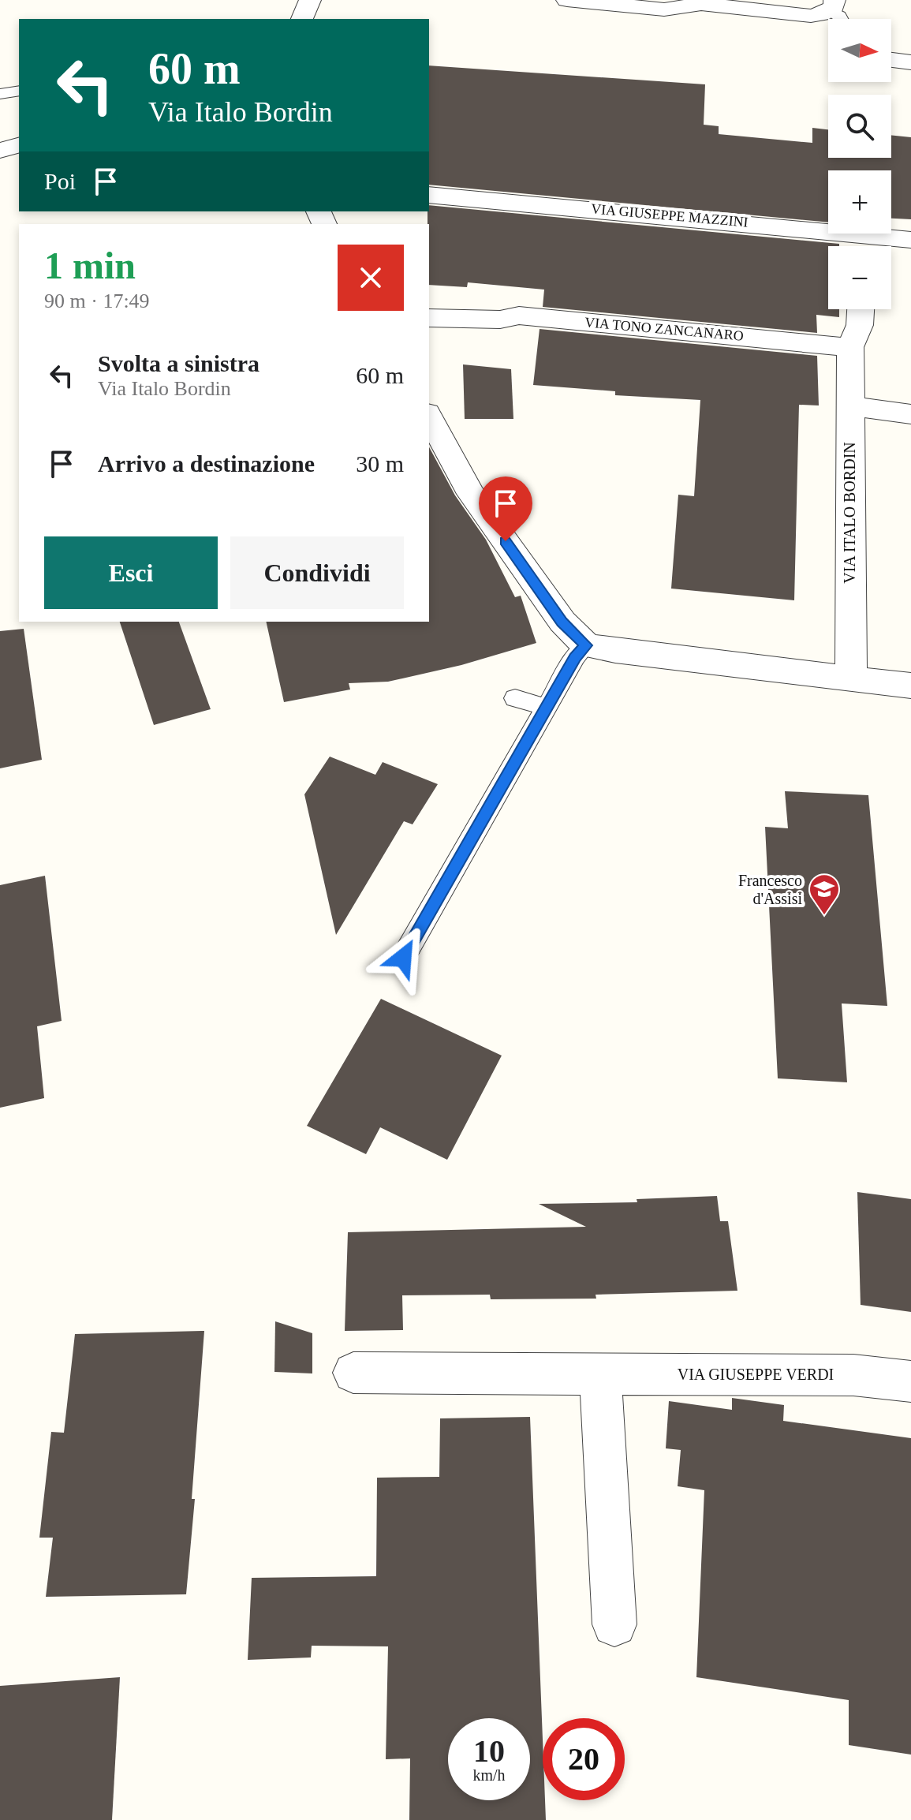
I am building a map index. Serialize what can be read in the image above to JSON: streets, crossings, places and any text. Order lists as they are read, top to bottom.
{
  "streets": {
    "street": [
      "VIA GIUSEPPE MAZZINI",
      "VIA TONO ZANCANARO",
      "VIA ITALO BORDIN",
      "VIA GIUSEPPE VERDI"
    ]
  },
  "crossings": [
    ["VIA TONO ZANCANARO", "VIA ITALO BORDIN"]
  ],
  "places": {
    "school or university": ["Francesco d'Assisi"]
  },
  "north": "right",
  "page": {
    "map_buttons": ["+", "−"],
    "turn": ["60 m", "Via Italo Bordin"],
    "then": "Poi",
    "heading": ["1 min", "90 m · 17:49"],
    "list": [
      {
        "name": "Svolta a sinistra",
        "note": "Via Italo Bordin",
        "value": "60 m"
      },
      {
        "name": "Arrivo a destinazione",
        "value": "30 m"
      }
    ],
    "buttons": ["Esci", "Condividi"],
    "speed": "10 km/h",
    "limit": "20"
  }
}
